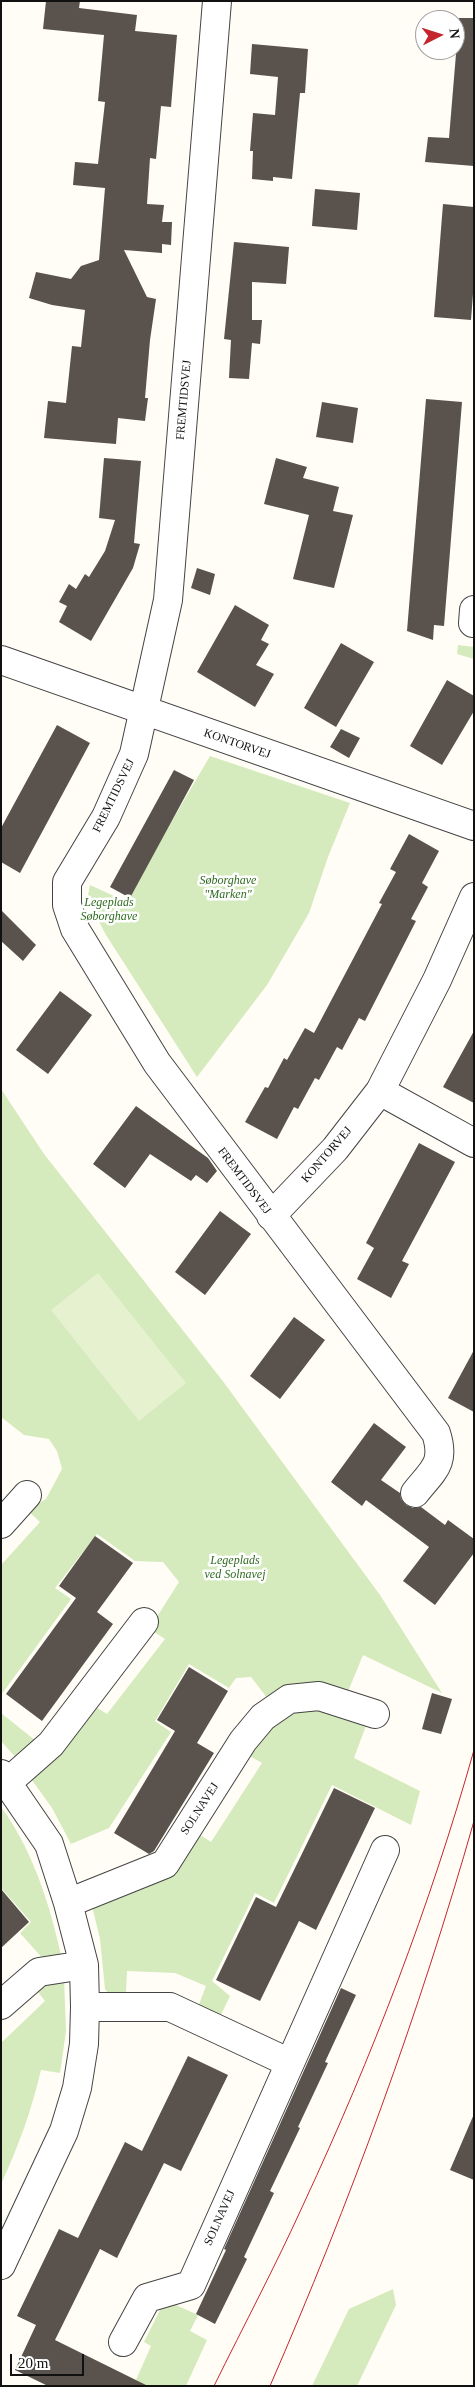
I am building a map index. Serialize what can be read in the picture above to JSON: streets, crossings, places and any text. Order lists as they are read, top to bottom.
{
  "streets": {
    "street": ["FREMTIDSVEJ", "KONTORVEJ", "SOLNAVEJ"]
  },
  "crossings": [
    ["FREMTIDSVEJ", "KONTORVEJ"]
  ],
  "parks": ["Søborghave \"Marken\"", "Legeplads Søborghave", "Legeplads ved Solnavej"],
  "scale_bar": "20 m",
  "north": "right"
}
